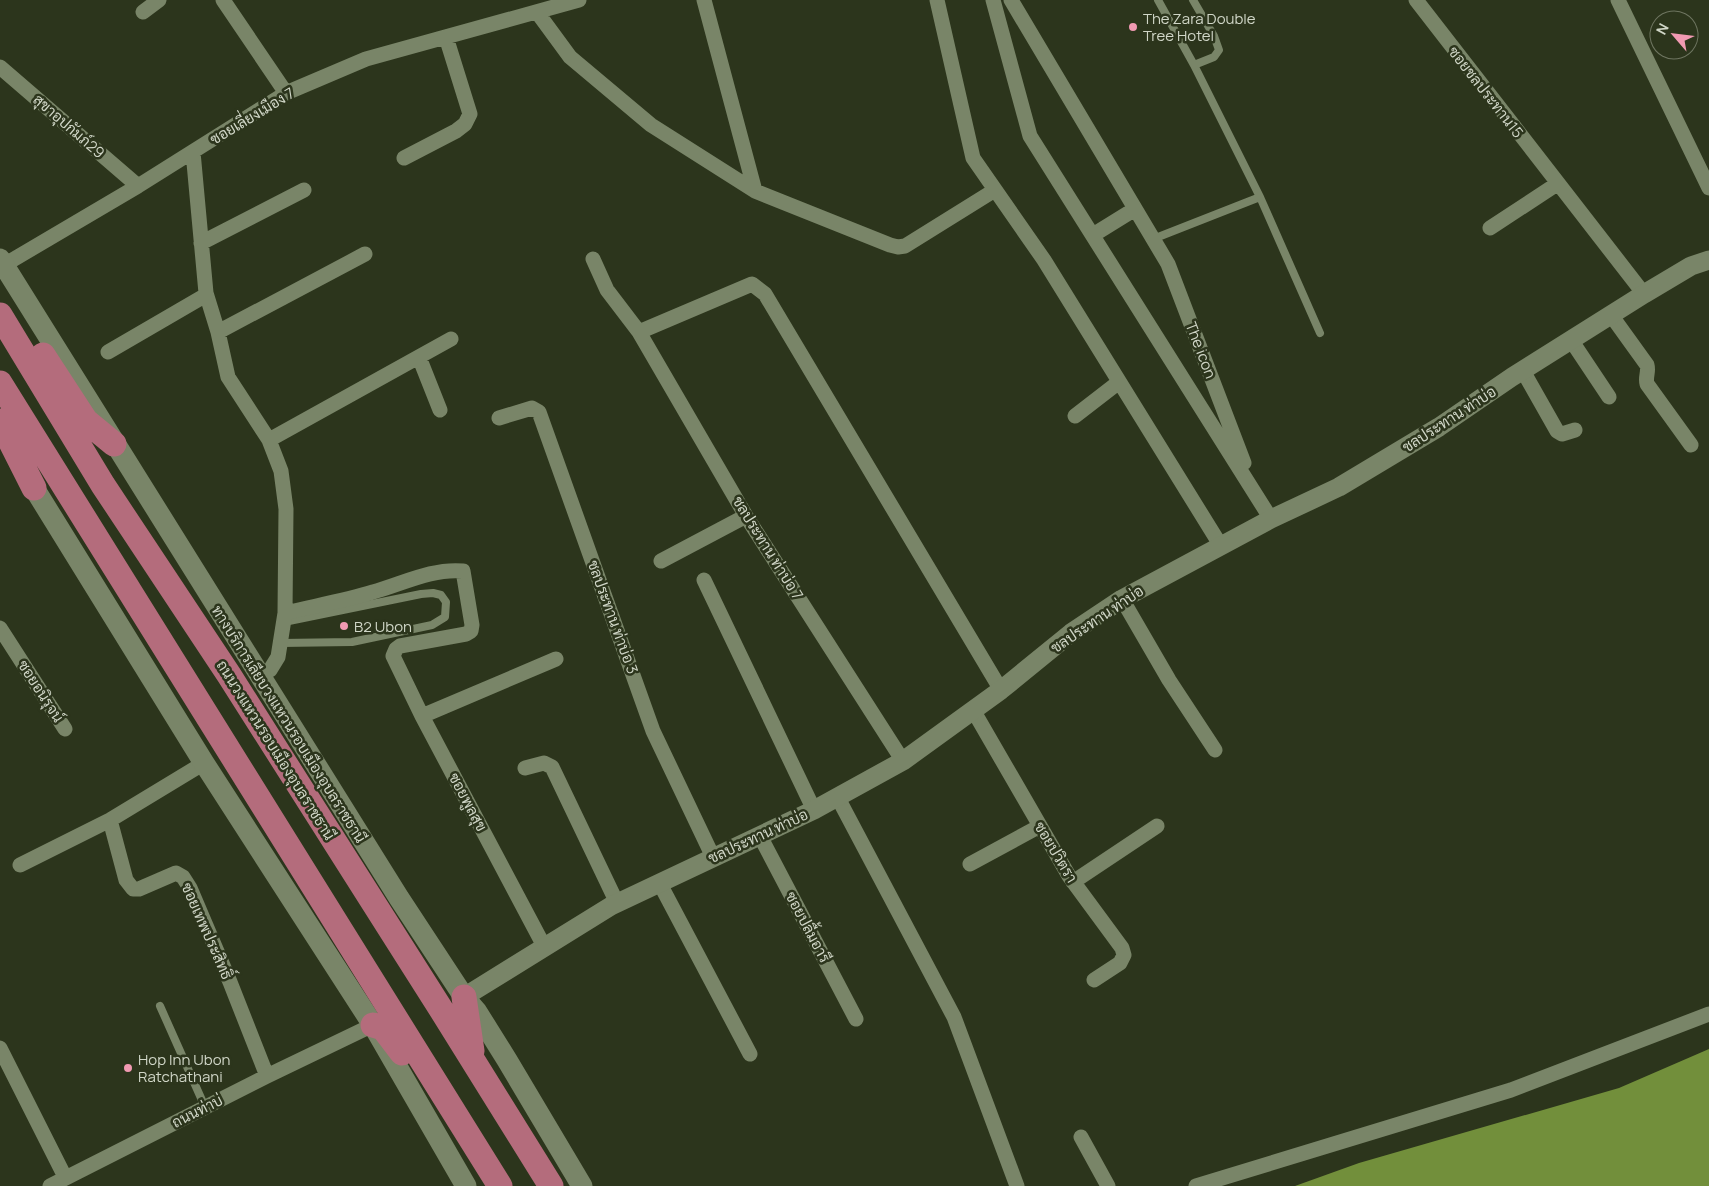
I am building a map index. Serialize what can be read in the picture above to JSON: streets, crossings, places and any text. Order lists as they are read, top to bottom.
{
  "streets": {
    "highway": ["ถนนวงแหวนรอบเมืองอุบลราชธานี"],
    "main road": ["ทางบริการเลียบวงแหวนรอบเมืองอุบลราชธานี"],
    "street": [
      "ซอยชลประทาน15",
      "ซอยเลี่ยงเมือง 7",
      "สุขาอุปกัมภ์29",
      "The icon",
      "ชลประทาน ท่าบ่อ",
      "ชลประทาน ท่าบ่อ 7",
      "ชลประทาน ท่าบ่อ 3",
      "ซอยอนิรุจน์",
      "ซอยพูลสุข",
      "ซอยปวิตรา",
      "ซอยปลื้มอารี",
      "ซอยเทพประสิทธิ์",
      "ถนนท่าบ่"
    ]
  },
  "crossings": [
    ["ซอยชลประทาน15", "ชลประทาน ท่าบ่อ"],
    ["ซอยเลี่ยงเมือง 7", "สุขาอุปกัมภ์29"],
    ["ซอยเลี่ยงเมือง 7", "ทางบริการเลียบวงแหวนรอบเมืองอุบลราชธานี"],
    ["The icon", "ชลประทาน ท่าบ่อ"],
    ["ชลประทาน ท่าบ่อ", "ชลประทาน ท่าบ่อ 7"],
    ["ชลประทาน ท่าบ่อ", "ชลประทาน ท่าบ่อ 3"],
    ["ชลประทาน ท่าบ่อ", "ทางบริการเลียบวงแหวนรอบเมืองอุบลราชธานี"],
    ["ชลประทาน ท่าบ่อ", "ซอยพูลสุข"],
    ["ชลประทาน ท่าบ่อ", "ซอยปวิตรา"],
    ["ชลประทาน ท่าบ่อ", "ซอยปลื้มอารี"],
    ["ซอยเทพประสิทธิ์", "ถนนท่าบ่"]
  ],
  "places": ["The Zara Double Tree Hotel", "B2 Ubon", "Hop Inn Ubon Ratchathani"],
  "north": "top left"
}
